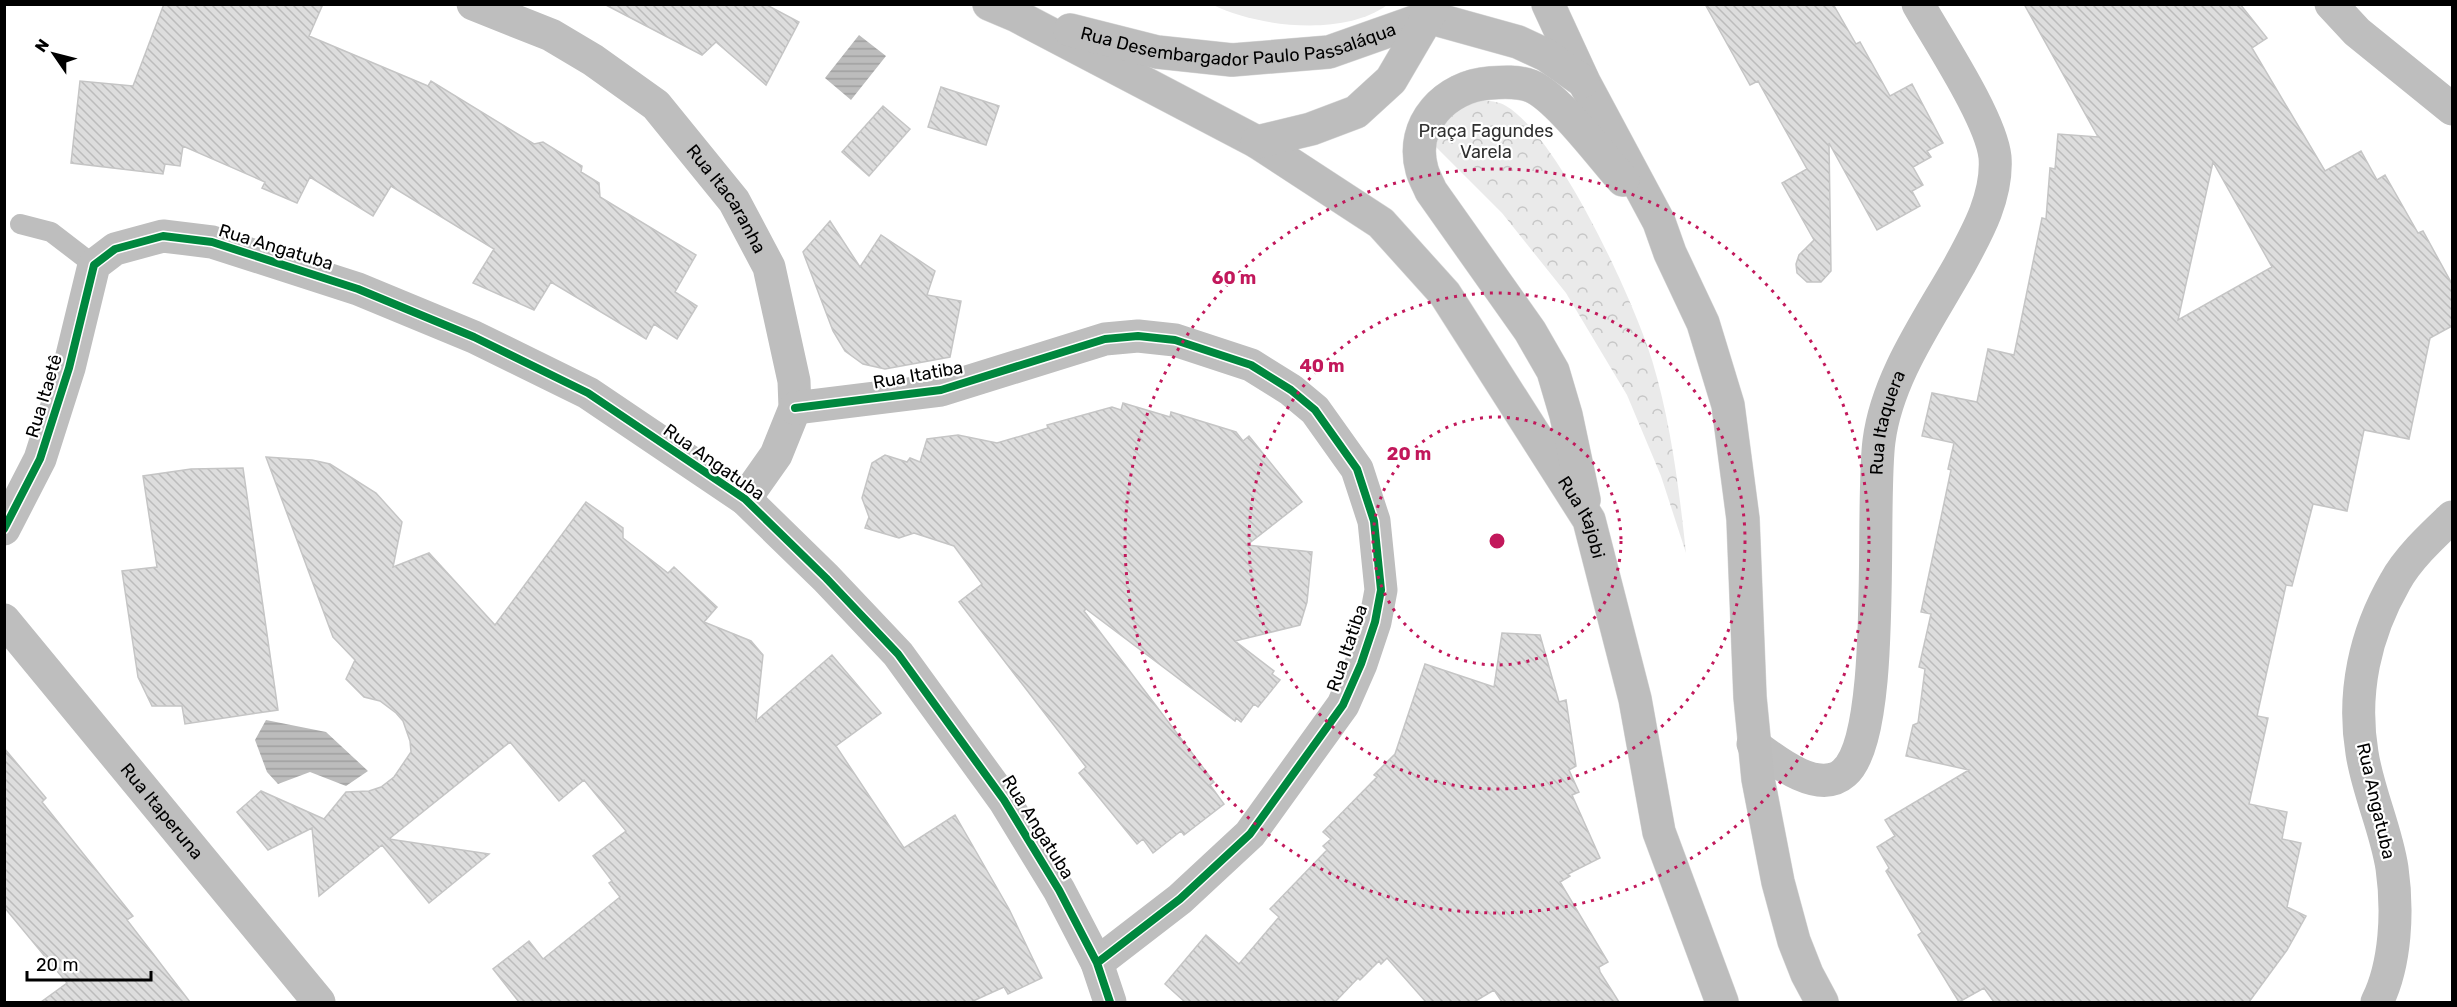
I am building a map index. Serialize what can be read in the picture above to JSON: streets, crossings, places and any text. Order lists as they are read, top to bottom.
{
  "streets": {
    "main road": ["Rua Desembargador Paulo Passaláqua", "Rua Itajobi"],
    "street": [
      "Rua Itacaranha",
      "Rua Angatuba",
      "Rua Itatiba",
      "Rua Itaetê",
      "Rua Itaquera",
      "Rua Itaperuna"
    ]
  },
  "crossings": [
    ["Rua Desembargador Paulo Passaláqua", "Rua Itajobi"],
    ["Rua Itacaranha", "Rua Angatuba"],
    ["Rua Itacaranha", "Rua Itatiba"],
    ["Rua Angatuba", "Rua Itatiba"],
    ["Rua Angatuba", "Rua Itaetê"]
  ],
  "parks": ["Praça Fagundes Varela"],
  "scale_bar": "20 m",
  "north": "top left",
  "rings": ["60 m", "40 m", "20 m"]
}
